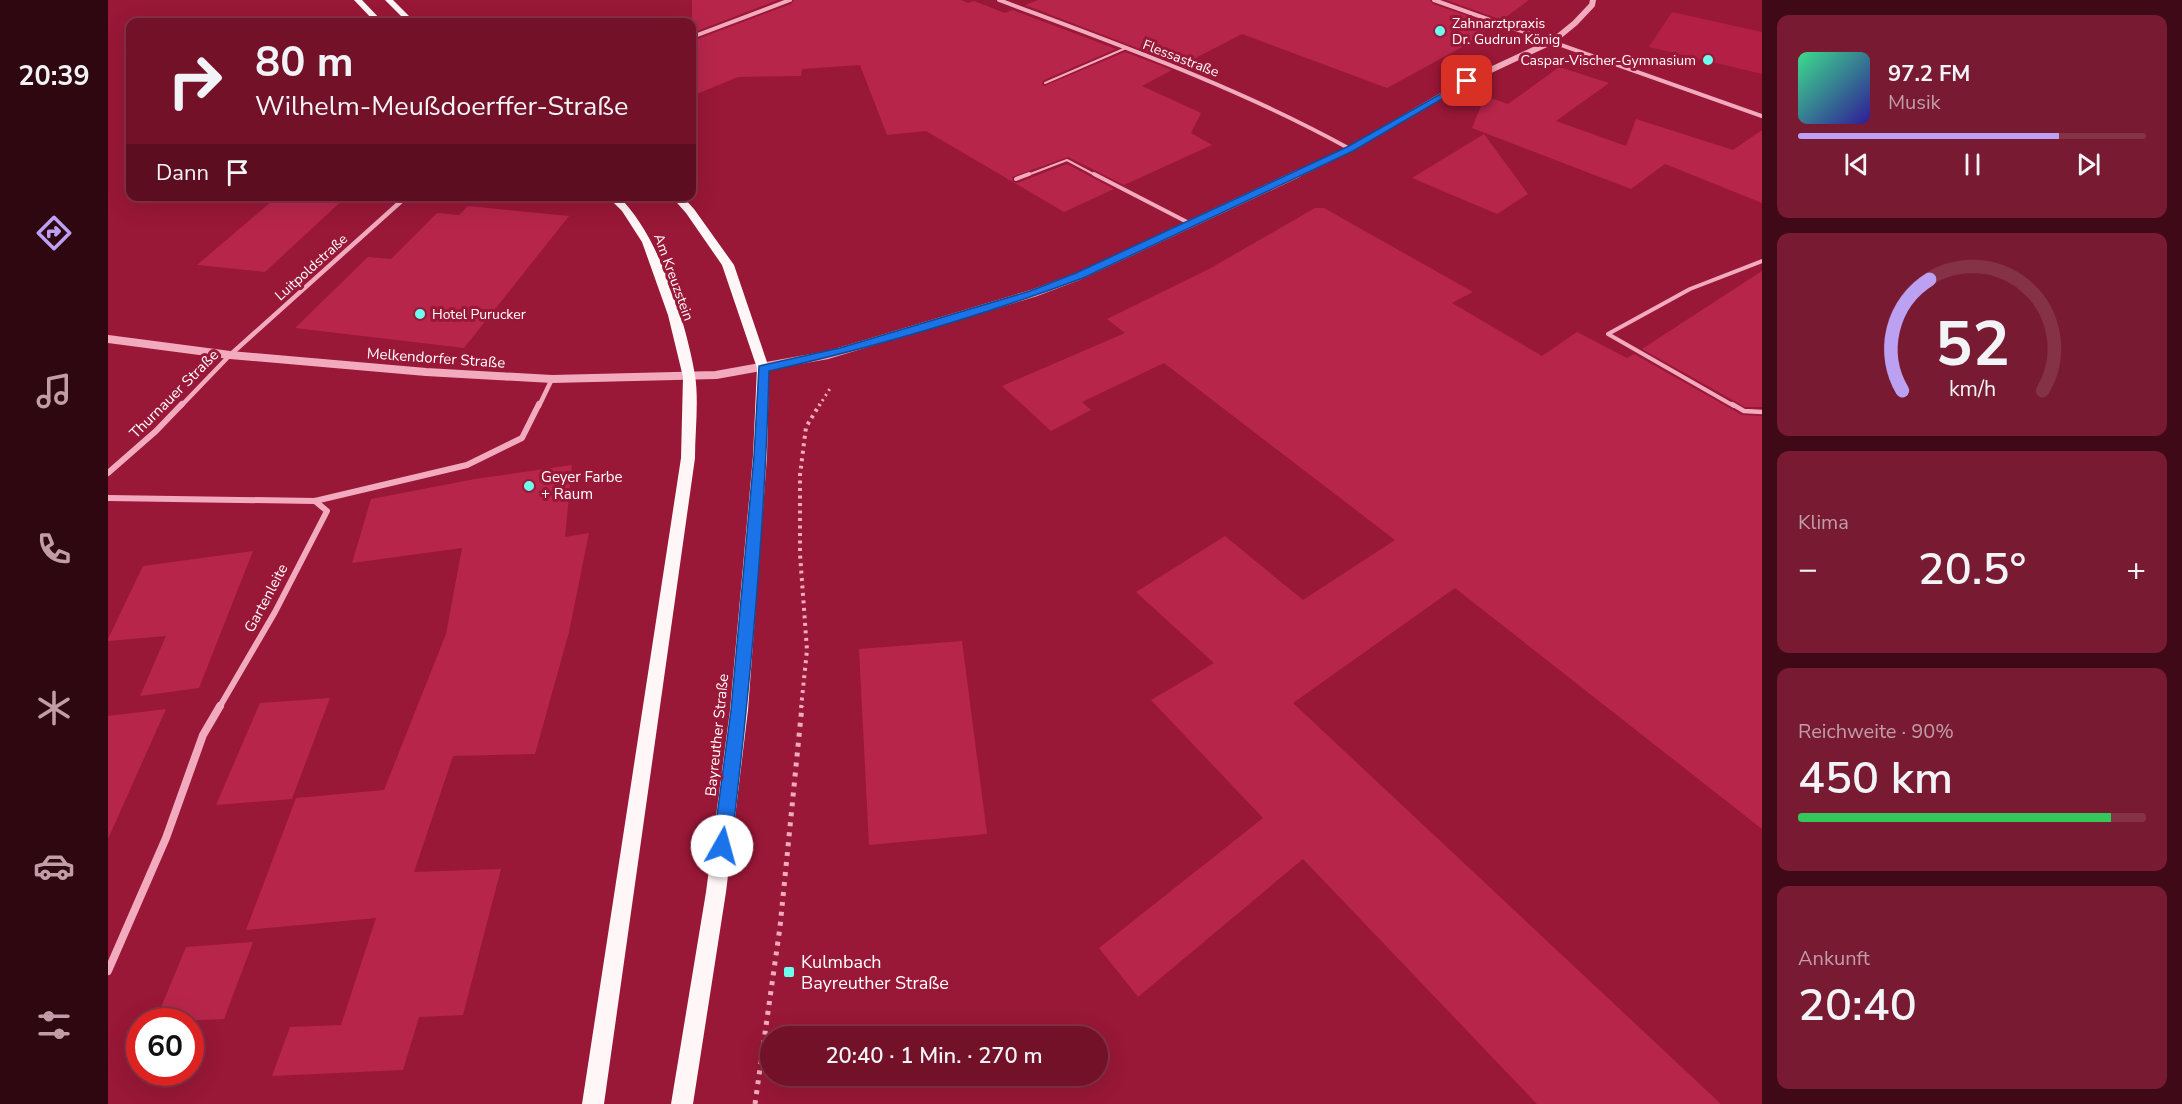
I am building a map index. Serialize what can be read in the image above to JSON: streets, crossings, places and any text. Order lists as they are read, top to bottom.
{
  "streets": {
    "main road": ["Am Kreuzstein", "Bayreuther Straße"],
    "street": [
      "Flessastraße",
      "Luitpoldstraße",
      "Melkendorfer Straße",
      "Thurnauer Straße",
      "Gartenleite"
    ]
  },
  "crossings": [
    ["Flessastraße", "Melkendorfer Straße"],
    ["Luitpoldstraße", "Melkendorfer Straße"],
    ["Luitpoldstraße", "Thurnauer Straße"],
    ["Am Kreuzstein", "Melkendorfer Straße"],
    ["Melkendorfer Straße", "Thurnauer Straße"],
    ["Melkendorfer Straße", "Bayreuther Straße"]
  ],
  "places": {
    "other": [
      "Zahnarztpraxis Dr. Gudrun König",
      "Caspar-Vischer-Gymnasium",
      "Hotel Purucker",
      "Geyer Farbe + Raum"
    ],
    "transit": ["Kulmbach Bayreuther Straße"]
  },
  "page": {
    "tabs": "20:39",
    "turn": ["80 m", "Wilhelm-Meußdoerffer-Straße"],
    "song": ["97.2 FM", "Musik"],
    "then": "Dann",
    "tile": [
      "Klima",
      ["Reichweite · 90%", "450 km"],
      ["Ankunft", "20:40"]
    ],
    "heat": ["−", "20.5°", "+"],
    "limit": "60",
    "trip": "20:40 · 1 Min. · 270 m",
    "gauge": ["52", "km/h"]
  }
}
